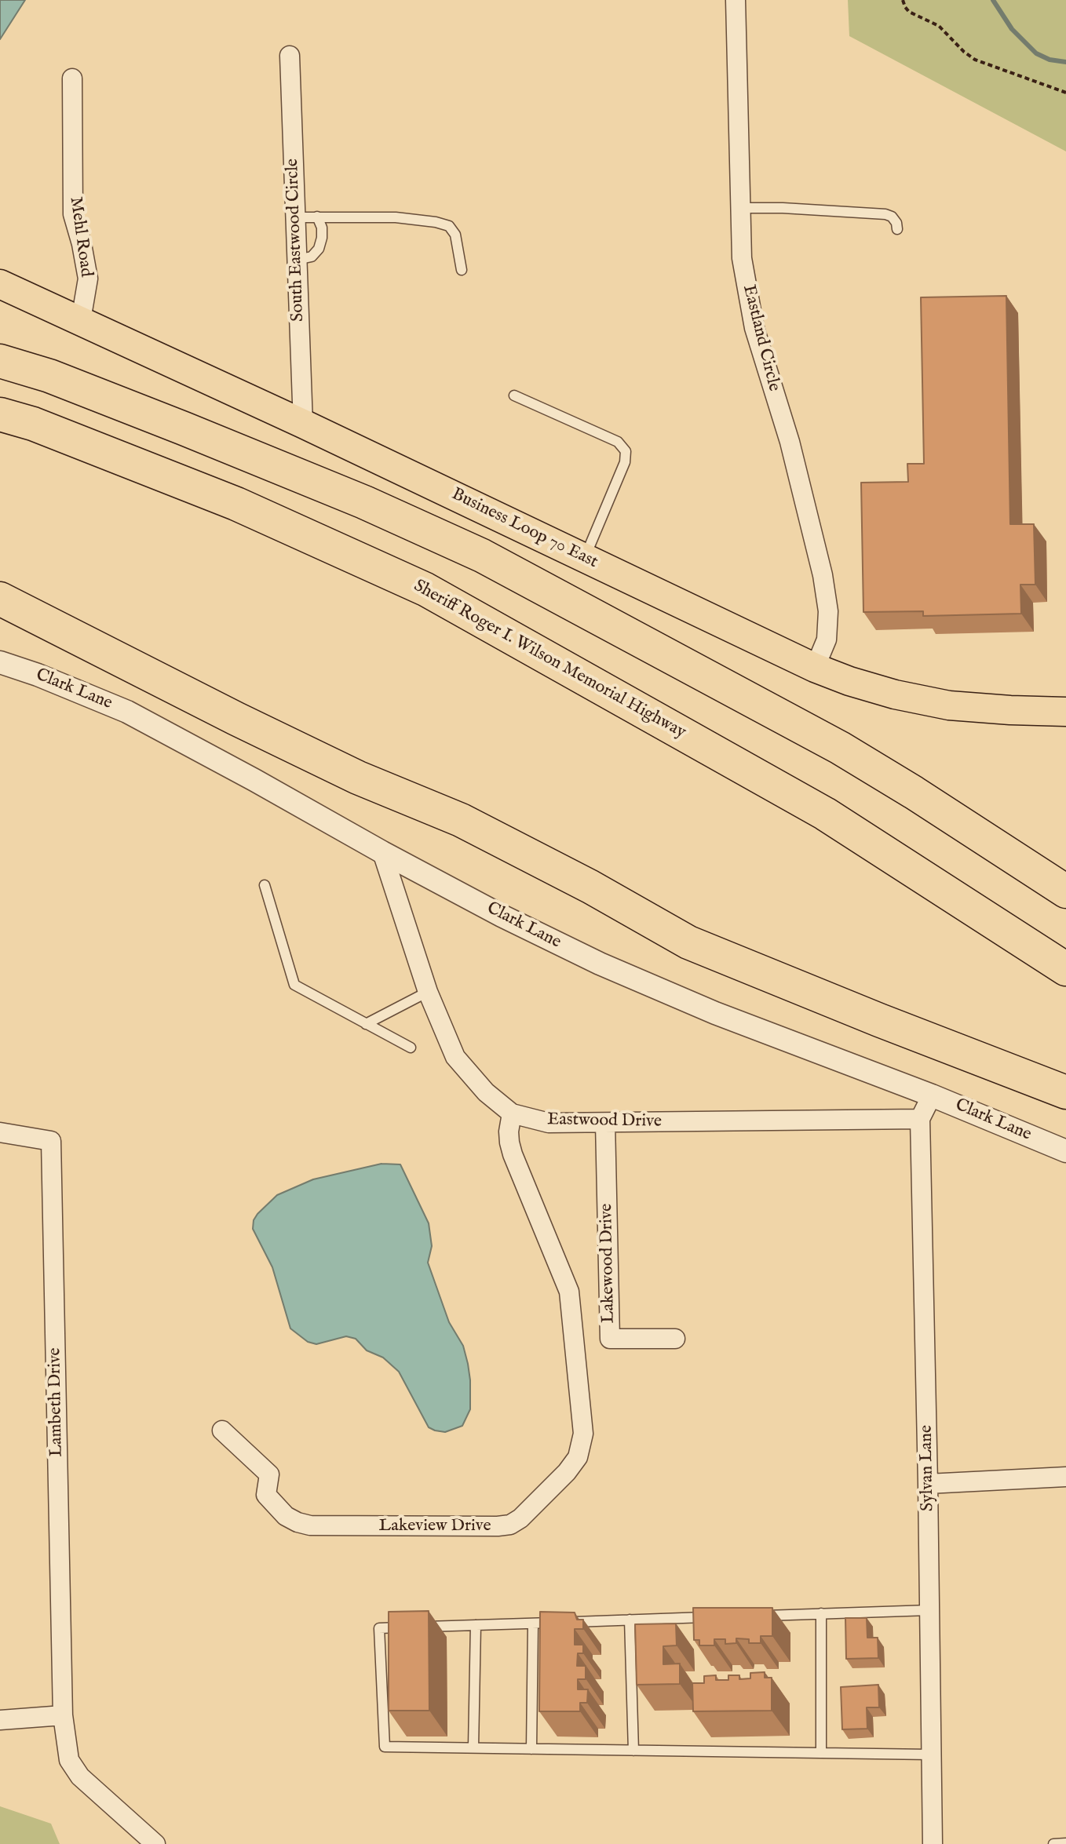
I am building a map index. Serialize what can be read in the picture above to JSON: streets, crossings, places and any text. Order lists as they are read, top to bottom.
{
  "streets": {
    "highway": ["Sheriff Roger I. Wilson Memorial Highway"],
    "main road": ["Business Loop 70 East"],
    "street": [
      "Mehl Road",
      "South Eastwood Circle",
      "Eastland Circle",
      "Clark Lane",
      "Eastwood Drive",
      "Lakewood Drive",
      "Lambeth Drive",
      "Sylvan Lane",
      "Lakeview Drive"
    ]
  },
  "crossings": [
    ["Mehl Road", "Business Loop 70 East"],
    ["South Eastwood Circle", "Business Loop 70 East"],
    ["Eastland Circle", "Business Loop 70 East"],
    ["Clark Lane", "Eastwood Drive"],
    ["Clark Lane", "Sylvan Lane"],
    ["Eastwood Drive", "Lakewood Drive"],
    ["Eastwood Drive", "Sylvan Lane"],
    ["Eastwood Drive", "Lakeview Drive"]
  ]
}
